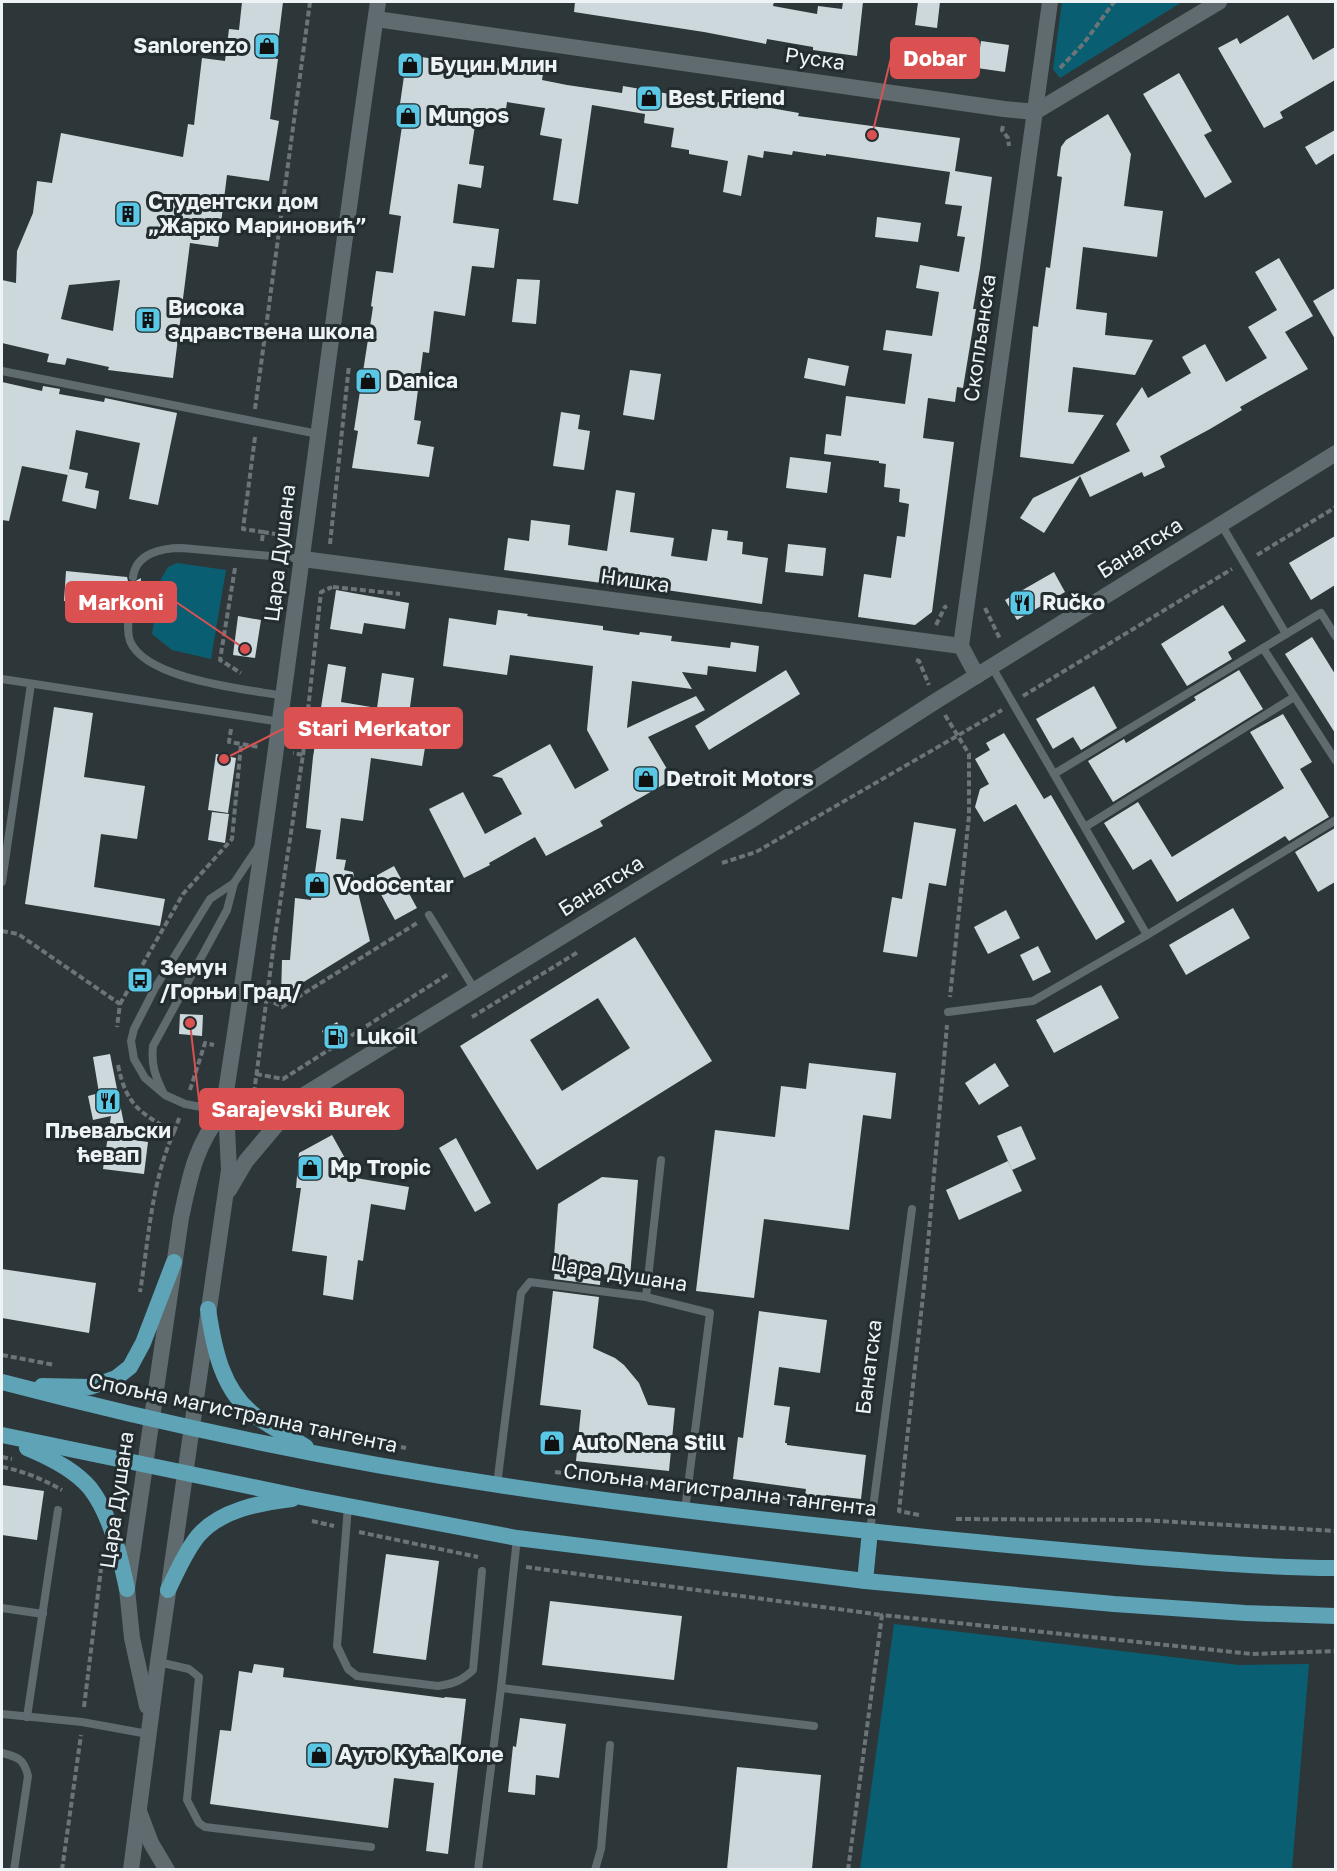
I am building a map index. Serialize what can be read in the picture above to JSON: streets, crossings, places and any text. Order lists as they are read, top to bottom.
{
  "streets": {
    "main road": ["Спољна магистрална тангента"],
    "street": [
      "Руска",
      "Скопљанска",
      "Банатска",
      "Цара Душана",
      "Нишка"
    ]
  },
  "crossings": [
    ["Руска", "Скопљанска"],
    ["Руска", "Цара Душана"],
    ["Скопљанска", "Нишка"],
    ["Банатска", "Цара Душана"],
    ["Банатска", "Спољна магистрална тангента"],
    ["Цара Душана", "Нишка"],
    ["Цара Душана", "Спољна магистрална тангента"]
  ],
  "places": {
    "shop": [
      "Sanlorenzo",
      "Буцин Млин",
      "Best Friend",
      "Mungos",
      "Danica",
      "Detroit Motors",
      "Vodocentar",
      "Mp Tropic",
      "Auto Nena Still",
      "Ауто Кућа Коле"
    ],
    "other": [
      "Dobar",
      "Markoni",
      "Stari Merkator",
      "Sarajevski Burek"
    ],
    "building": ["Студентски дом „Жарко Мариновић”", "Висока здравствена школа"],
    "restaurant": ["Ručko", "Пљеваљски ћевап"],
    "bus stop": ["Земун /Горњи Град/"],
    "fuel station": ["Lukoil"]
  }
}
